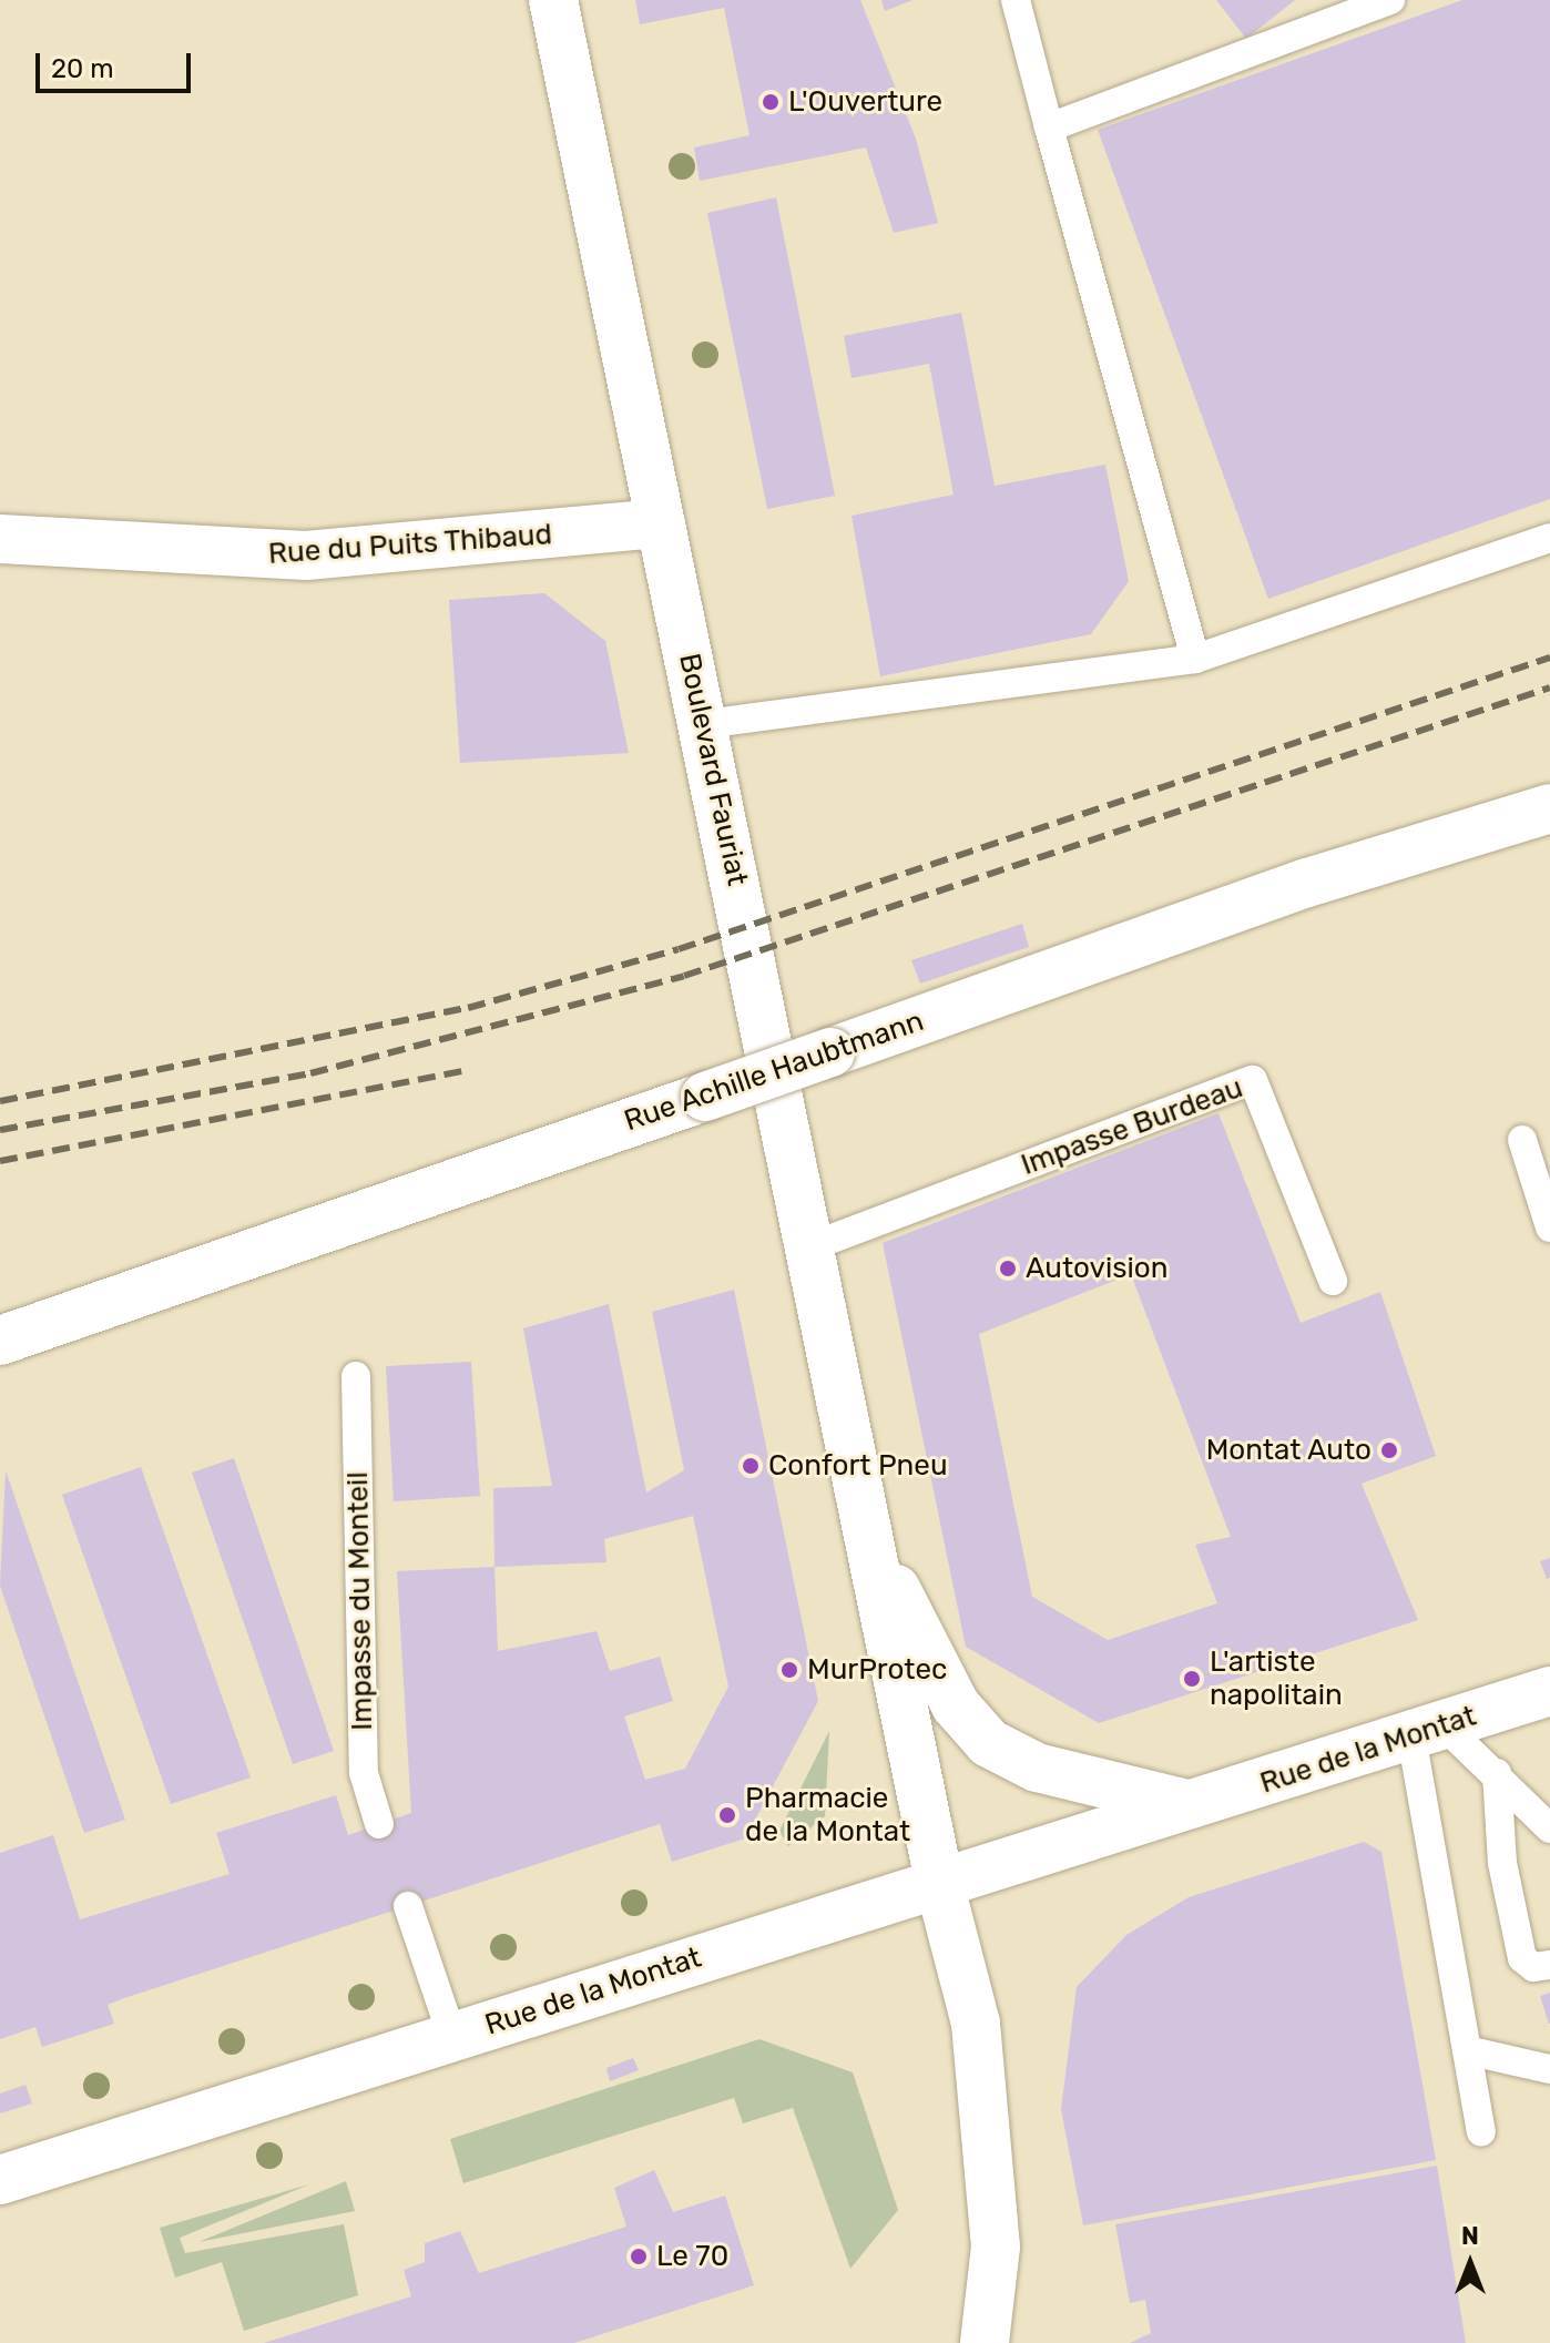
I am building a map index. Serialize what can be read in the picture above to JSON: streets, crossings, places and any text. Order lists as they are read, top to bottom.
{
  "streets": {
    "main road": [
      "Rue du Puits Thibaud",
      "Boulevard Fauriat",
      "Rue Achille Haubtmann",
      "Rue de la Montat"
    ],
    "lane": ["Impasse Burdeau", "Impasse du Monteil"]
  },
  "crossings": [
    ["Rue du Puits Thibaud", "Boulevard Fauriat"],
    ["Boulevard Fauriat", "Impasse Burdeau"],
    ["Boulevard Fauriat", "Rue de la Montat"]
  ],
  "places": [
    "L'Ouverture",
    "Autovision",
    "Montat Auto",
    "Confort Pneu",
    "MurProtec",
    "L'artiste napolitain",
    "Pharmacie de la Montat",
    "Le 70"
  ],
  "scale_bar": "20 m",
  "north": "top"
}
